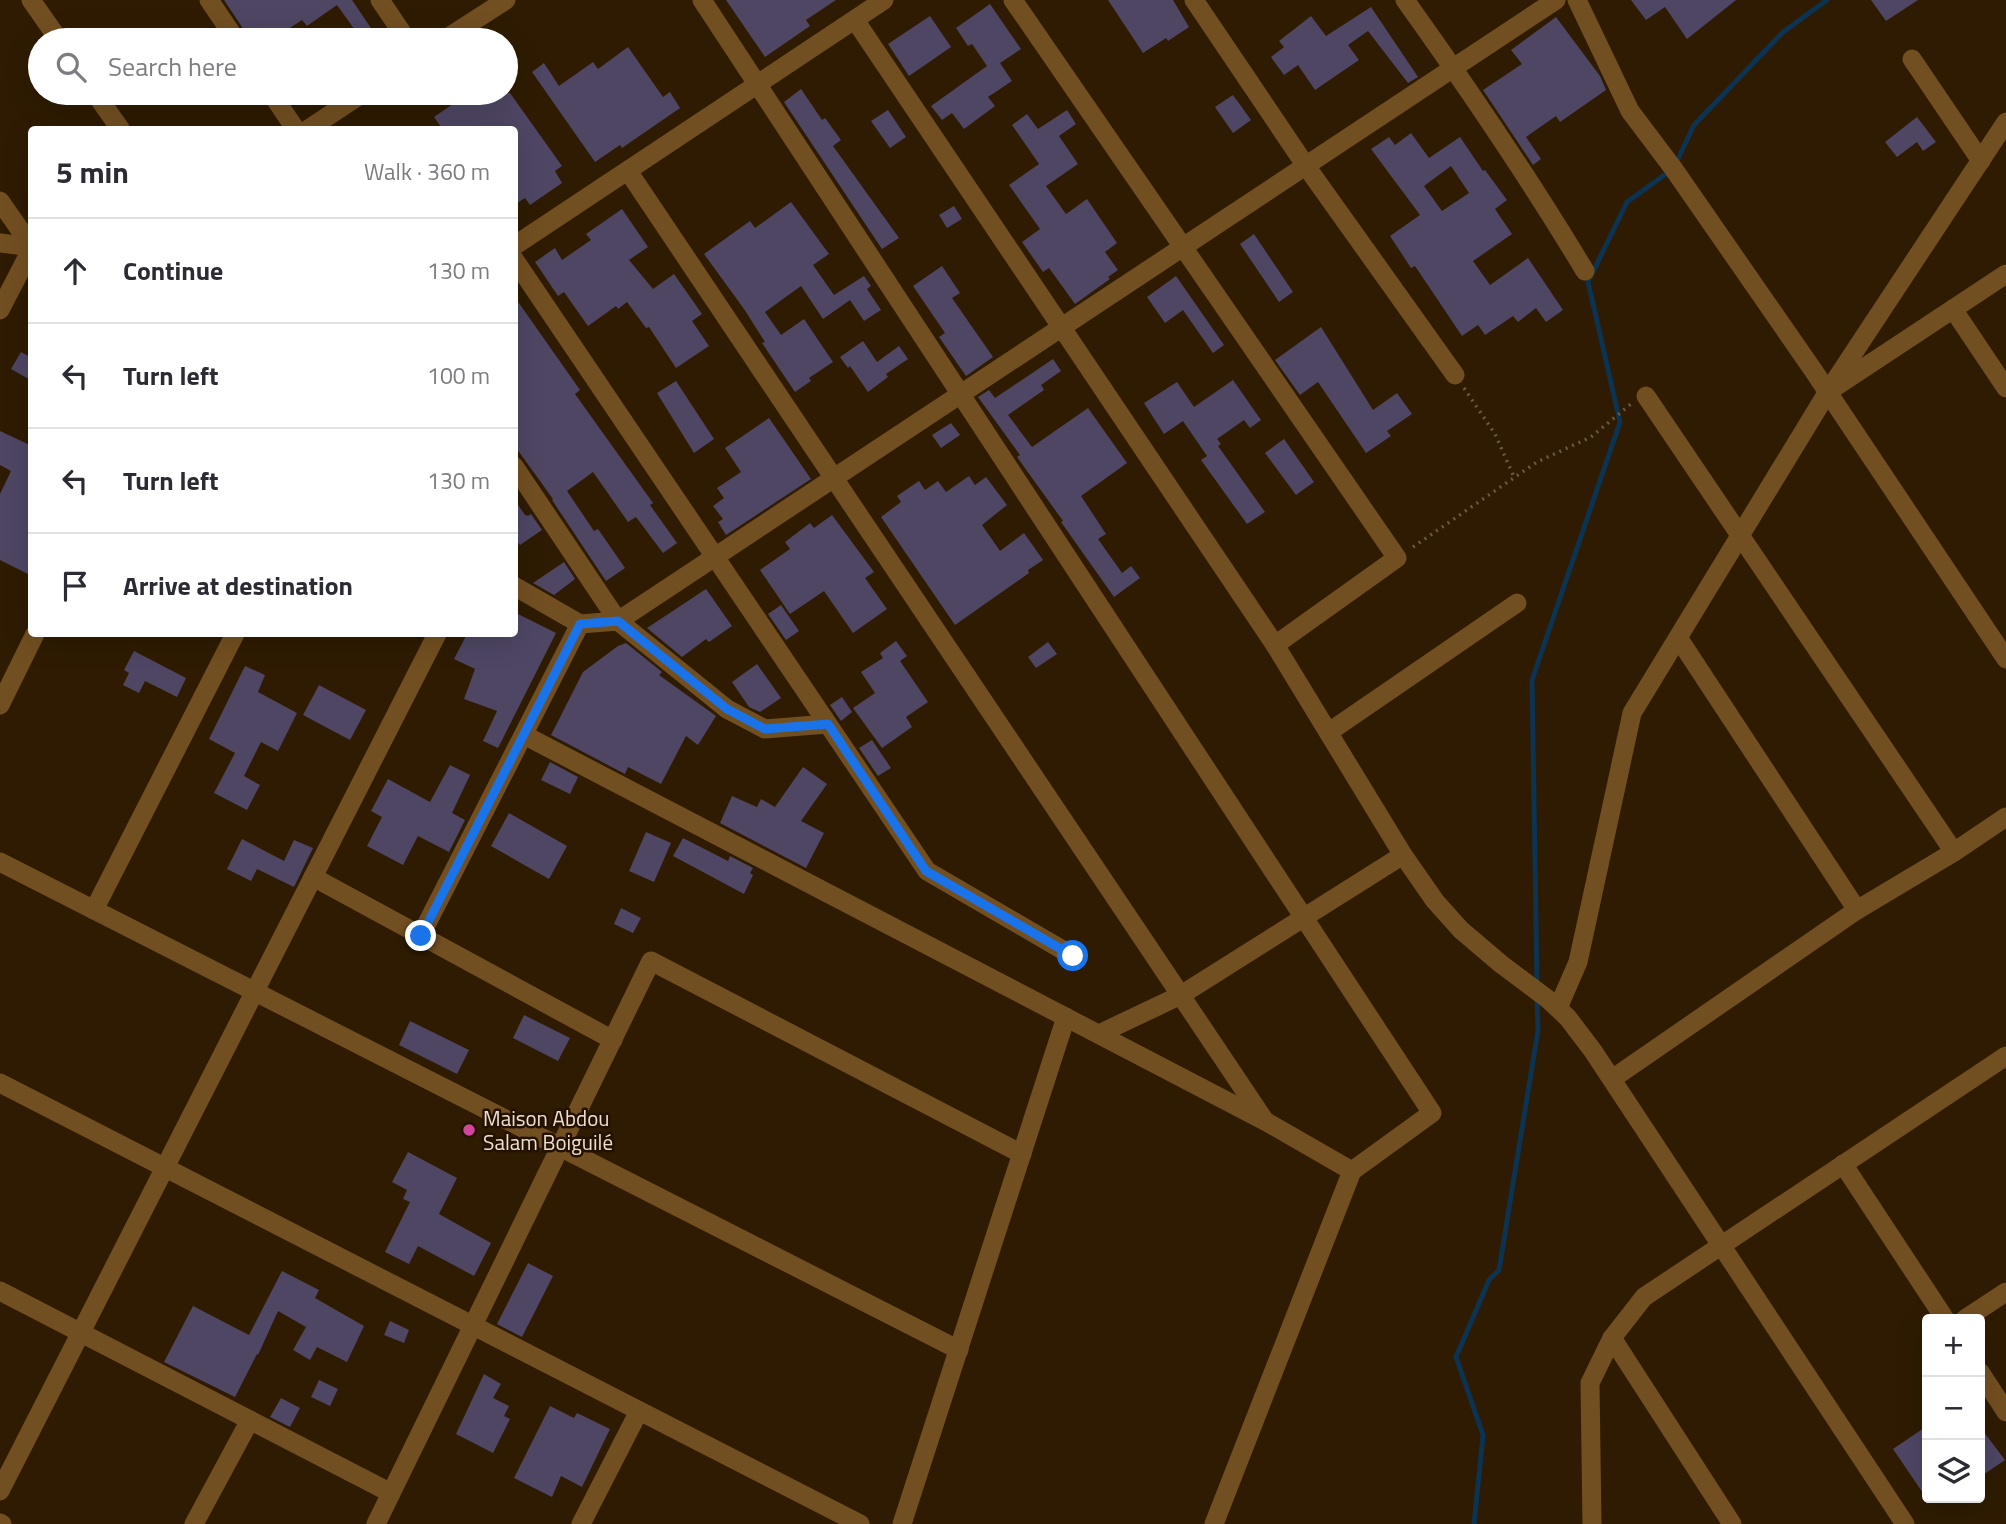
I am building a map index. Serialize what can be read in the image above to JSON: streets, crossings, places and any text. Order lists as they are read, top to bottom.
{
  "places": ["Maison Abdou Salam Boiguilé"],
  "page": {
    "search": "Search here",
    "heading": ["5 min", "Walk · 360 m"],
    "list": [
      ["Continue", "130 m"],
      ["Turn left", "100 m"],
      ["Turn left", "130 m"],
      "Arrive at destination"
    ],
    "map_buttons": ["+", "−"]
  }
}
